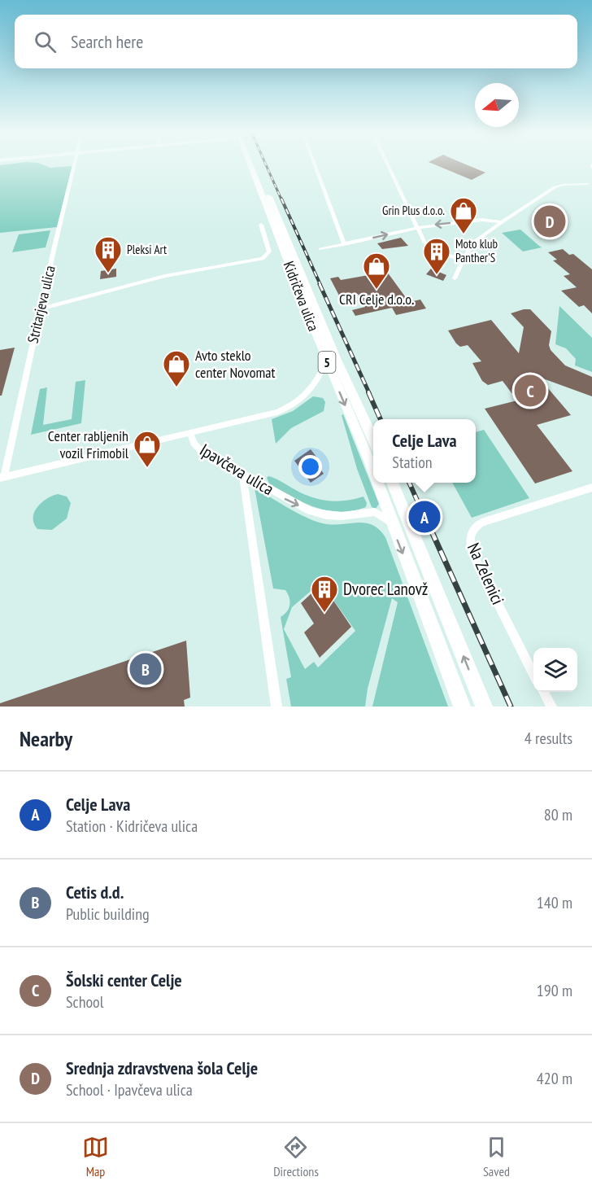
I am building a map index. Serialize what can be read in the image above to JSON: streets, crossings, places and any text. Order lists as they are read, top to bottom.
{
  "streets": {
    "main road": ["Kidričeva ulica", "5"],
    "street": ["Stritarjeva ulica", "Ipavčeva ulica", "Na Zelenici"]
  },
  "crossings": [
    ["Kidričeva ulica", "Ipavčeva ulica"],
    ["Stritarjeva ulica", "Ipavčeva ulica"]
  ],
  "one_way": ["Ipavčeva ulica"],
  "places": {
    "shop": [
      "Grin Plus d.o.o.",
      "CRI Celje d.o.o.",
      "Avto steklo center Novomat",
      "Center rabljenih vozil Frimobil"
    ],
    "building": ["Pleksi Art", "Moto klub Panther'S", "Dvorec Lanovž"]
  },
  "north": "left",
  "page": {
    "search": "Search here",
    "pins": [
      "D",
      "C",
      "A",
      "B"
    ],
    "popup": ["Celje Lava", "Station"],
    "heading": ["Nearby", "4 results"],
    "list": [
      {
        "mark": "A",
        "name": "Celje Lava",
        "note": "Station · Kidričeva ulica",
        "value": "80 m"
      },
      {
        "mark": "B",
        "name": "Cetis d.d.",
        "note": "Public building",
        "value": "140 m"
      },
      {
        "mark": "C",
        "name": "Šolski center Celje",
        "note": "School",
        "value": "190 m"
      },
      {
        "mark": "D",
        "name": "Srednja zdravstvena šola Celje",
        "note": "School · Ipavčeva ulica",
        "value": "420 m"
      }
    ],
    "nav": ["Map", "Directions", "Saved"]
  }
}
